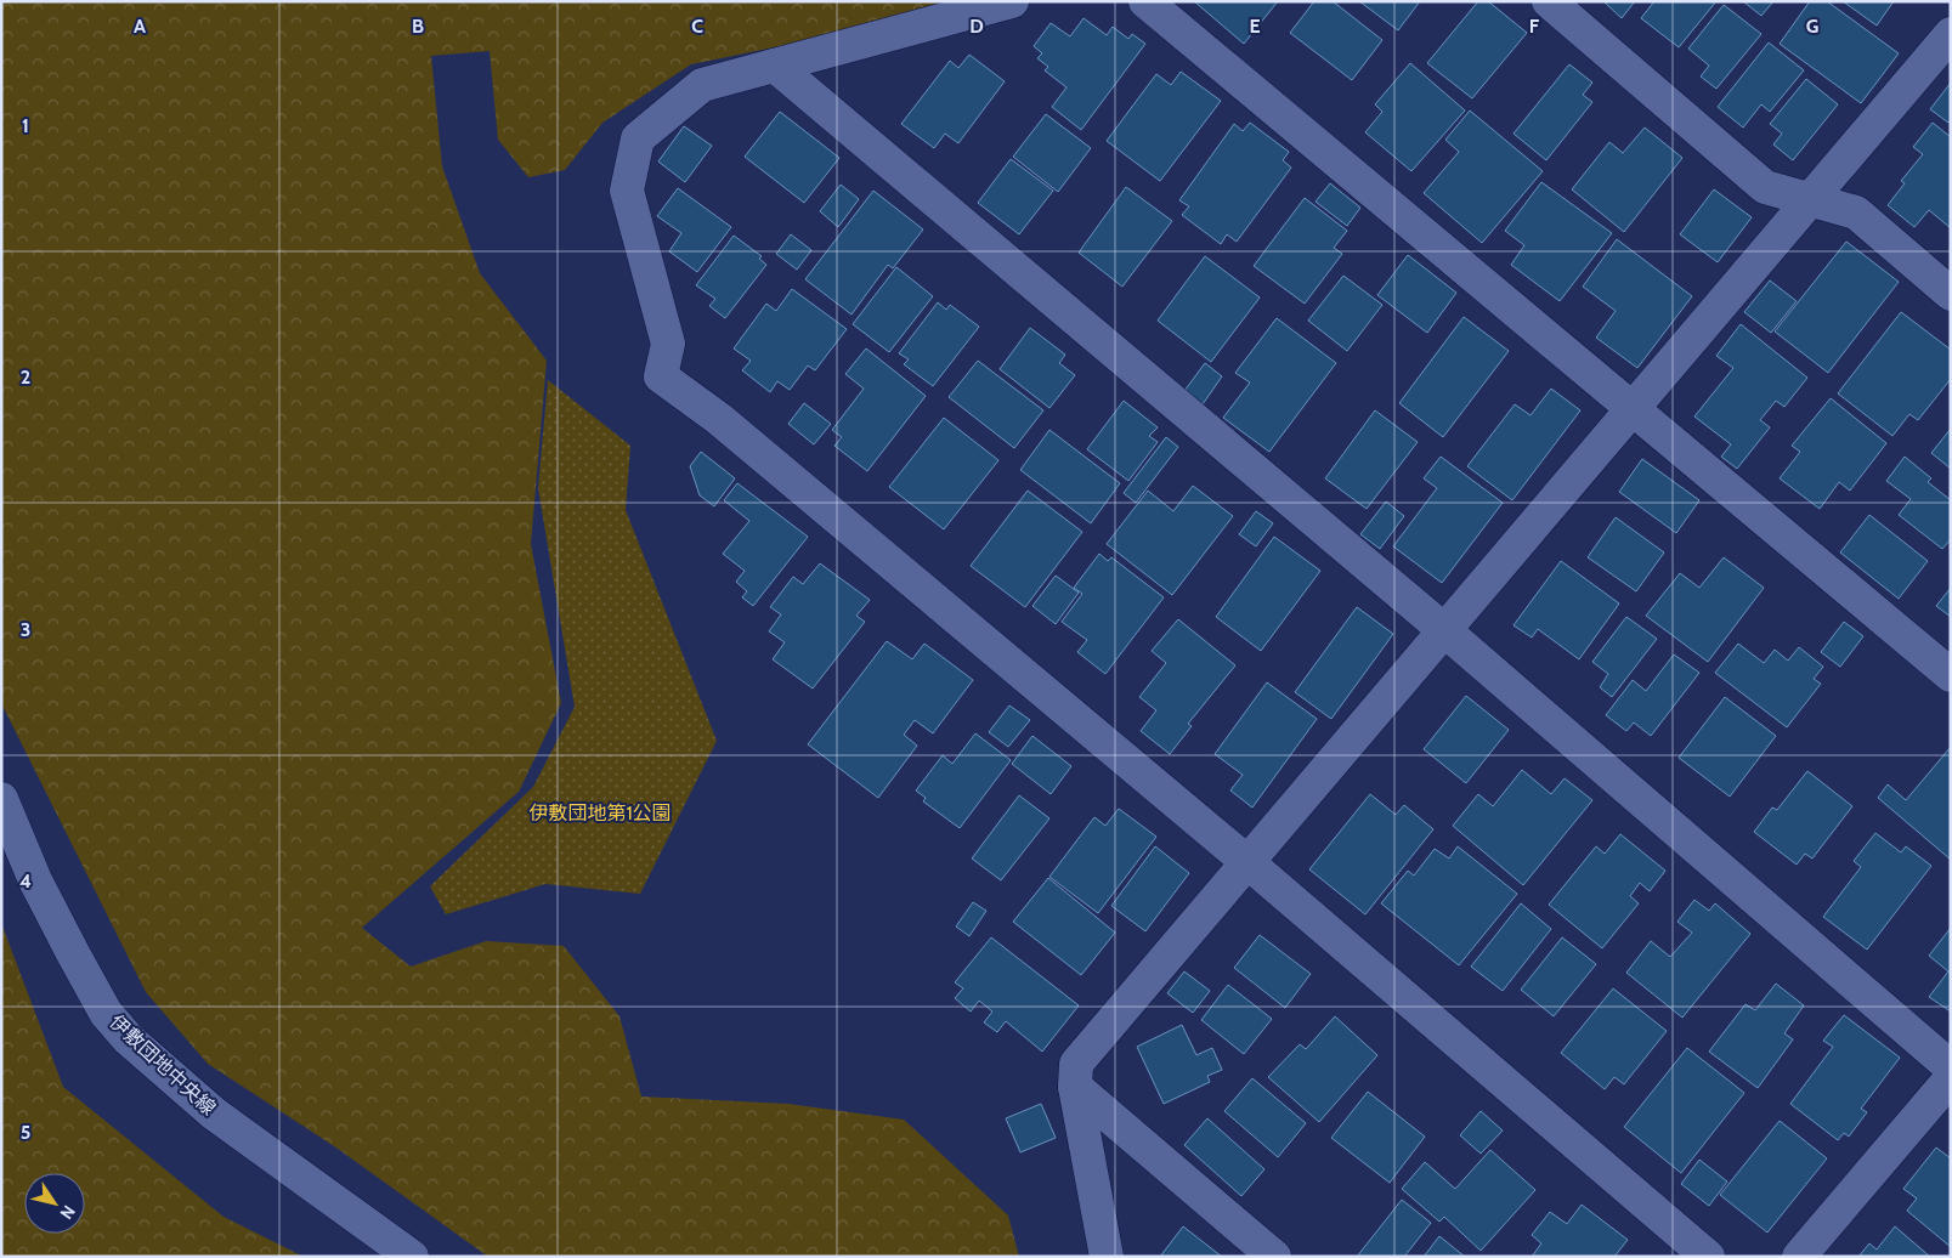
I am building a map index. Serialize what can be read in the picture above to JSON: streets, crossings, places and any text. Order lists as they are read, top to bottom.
{
  "streets": {
    "street": ["伊敷団地中央線"]
  },
  "parks": ["伊敷団地第1公園"],
  "north": "bottom right",
  "grid": {
    "columns": [
      "A",
      "B",
      "C",
      "D",
      "E",
      "F",
      "G"
    ],
    "rows": [
      "1",
      "2",
      "3",
      "4",
      "5"
    ]
  }
}
